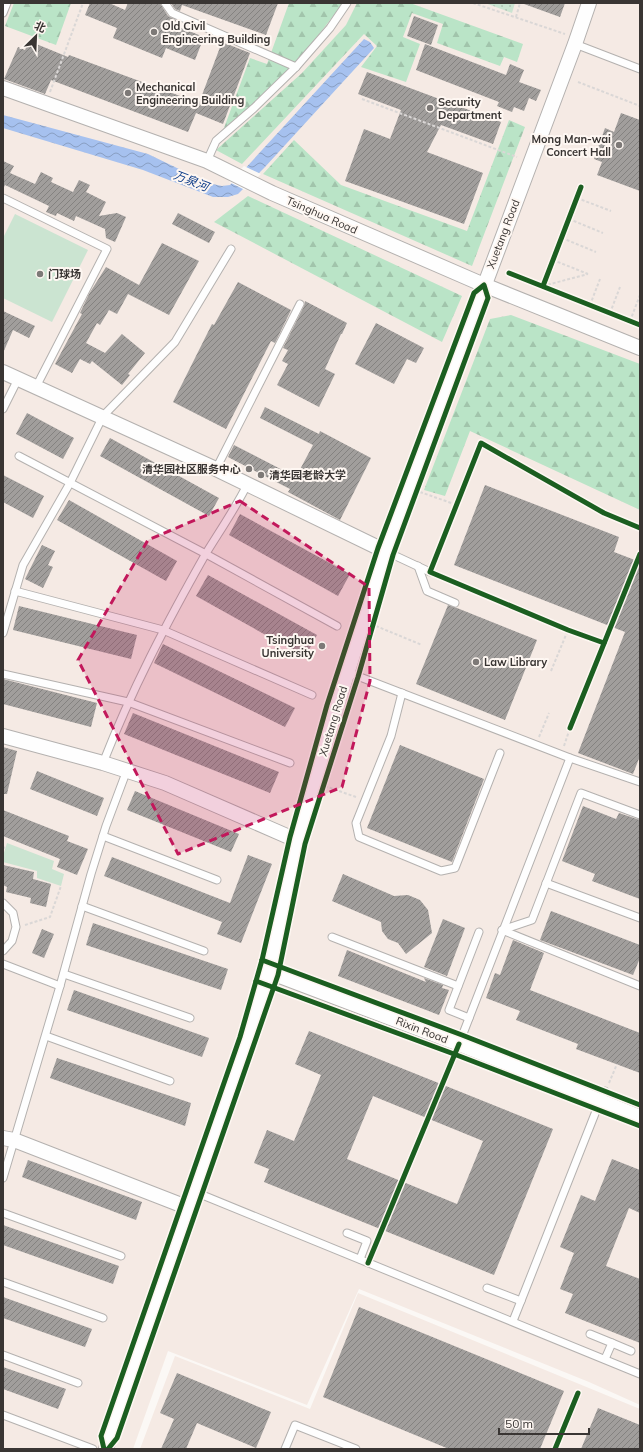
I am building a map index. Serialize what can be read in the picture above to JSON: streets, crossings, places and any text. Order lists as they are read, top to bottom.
{
  "streets": {
    "street": ["Tsinghua Road", "Xuetang Road", "Rixin Road"]
  },
  "crossings": [
    ["Tsinghua Road", "Xuetang Road"],
    ["Xuetang Road", "Rixin Road"]
  ],
  "water": ["万泉河"],
  "places": [
    "Old Civil Engineering Building",
    "Mechanical Engineering Building",
    "Security Department",
    "Mong Man-wai Concert Hall",
    "门球场",
    "清华园社区服务中心",
    "清华园老龄大学",
    "Tsinghua University",
    "Law Library"
  ],
  "scale_bar": "50 m",
  "north": "top right"
}
